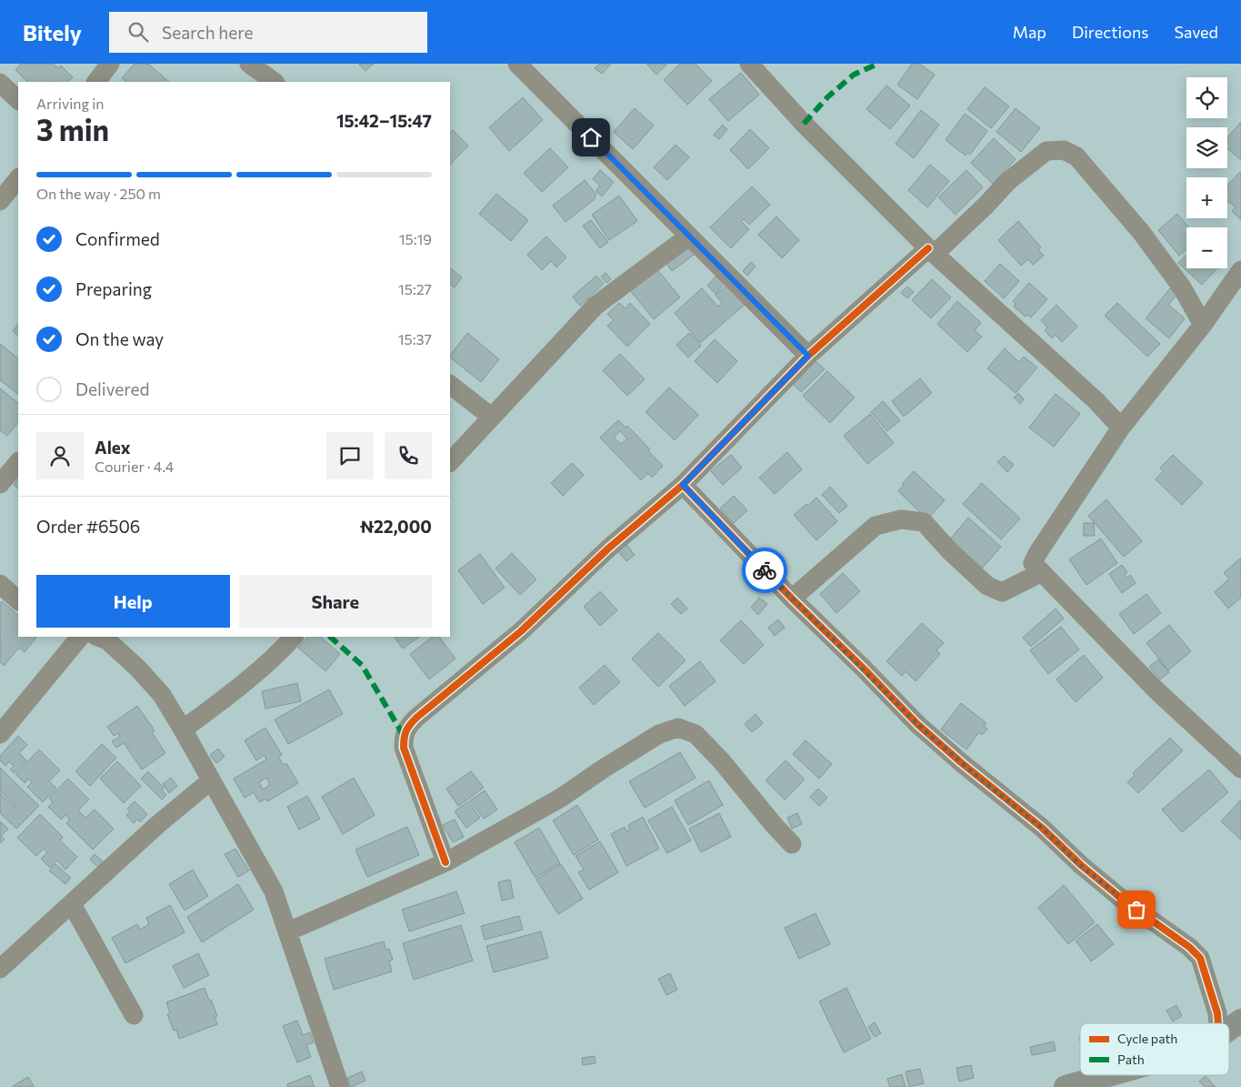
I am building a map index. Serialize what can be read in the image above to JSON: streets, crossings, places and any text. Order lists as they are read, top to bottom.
{
  "legend": ["Cycle path", "Path"],
  "page": {
    "header": "Bitely",
    "search": "Search here",
    "nav": ["Map", "Directions", "Saved"],
    "map_buttons": ["+", "−"],
    "heading": ["3 min", "Arriving in", "15:42–15:47"],
    "panel": [
      "Alex",
      "Courier · 4.4",
      "Order #6506",
      "₦22,000"
    ],
    "bar": "On the way · 250 m",
    "list": [
      ["Confirmed", "15:19"],
      ["Preparing", "15:27"],
      ["On the way", "15:37"],
      "Delivered"
    ],
    "buttons": ["Help", "Share"]
  }
}
